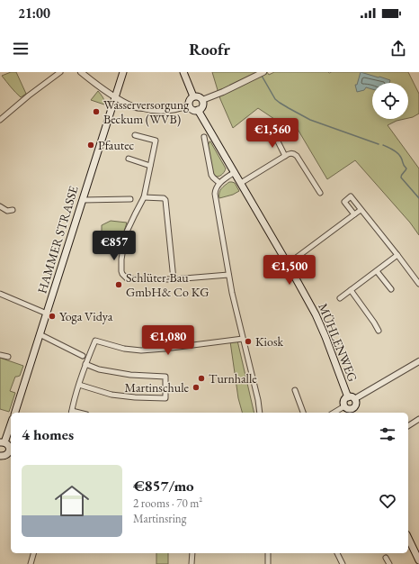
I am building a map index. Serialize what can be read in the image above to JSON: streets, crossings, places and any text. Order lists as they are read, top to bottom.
{
  "streets": {
    "main road": ["HAMMER STRASSE", "MÜHLENWEG"]
  },
  "places": [
    "Wasserversorgung Beckum (WVB)",
    "Pfautec",
    "Schlüter-Bau GmbH& Co KG",
    "Yoga Vidya",
    "Kiosk",
    "Turnhalle",
    "Martinschule"
  ],
  "page": {
    "status": "21:00",
    "header": "Roofr",
    "price": [
      "€1,560",
      "€857",
      "€1,500",
      "€1,080"
    ],
    "heading": "4 homes",
    "list": [
      {
        "name": "€857/mo",
        "note": "2 rooms · 70 m² · Martinsring"
      }
    ]
  }
}
